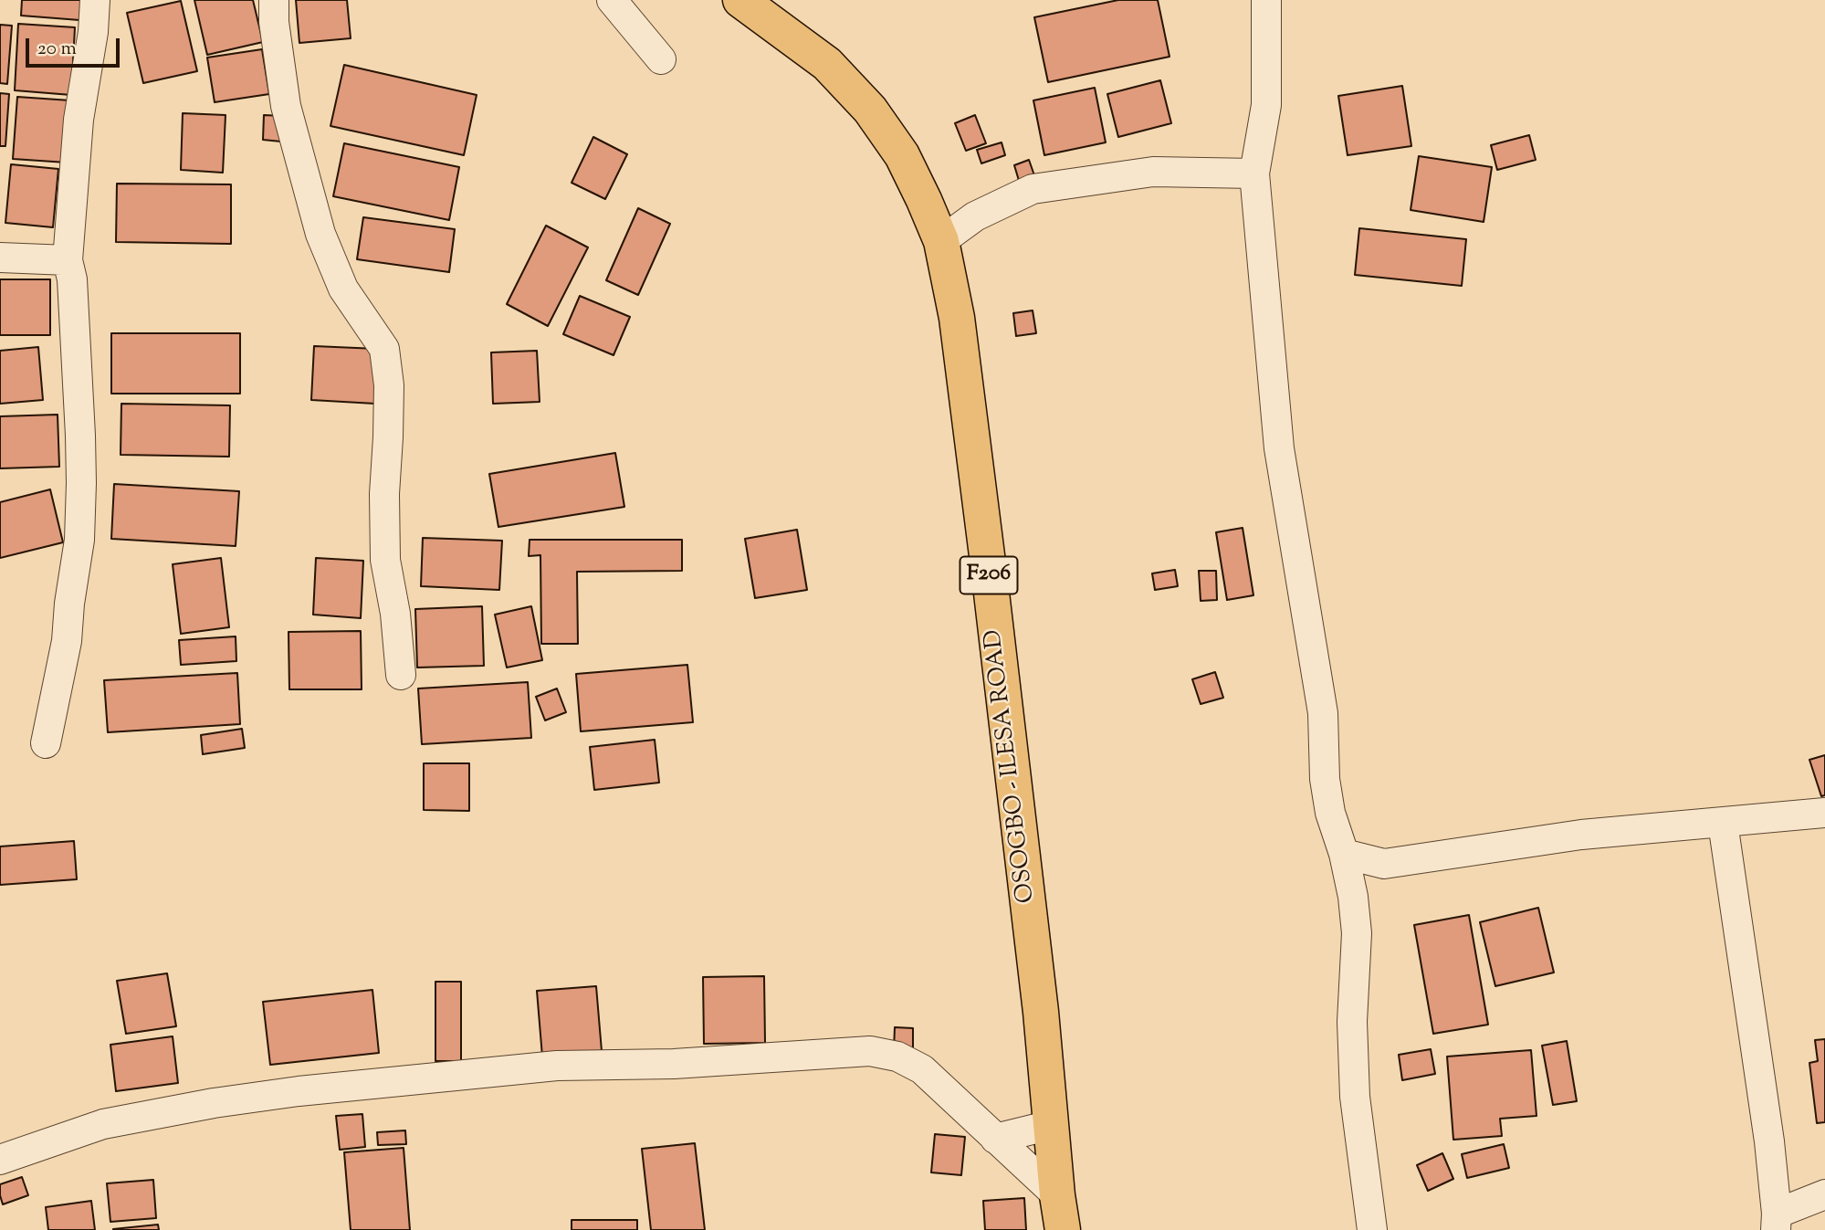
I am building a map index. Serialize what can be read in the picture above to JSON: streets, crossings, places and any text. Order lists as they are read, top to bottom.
{
  "streets": {
    "main road": ["F206", "OSOGBO - ILESA ROAD"]
  },
  "scale_bar": "20 m"
}
